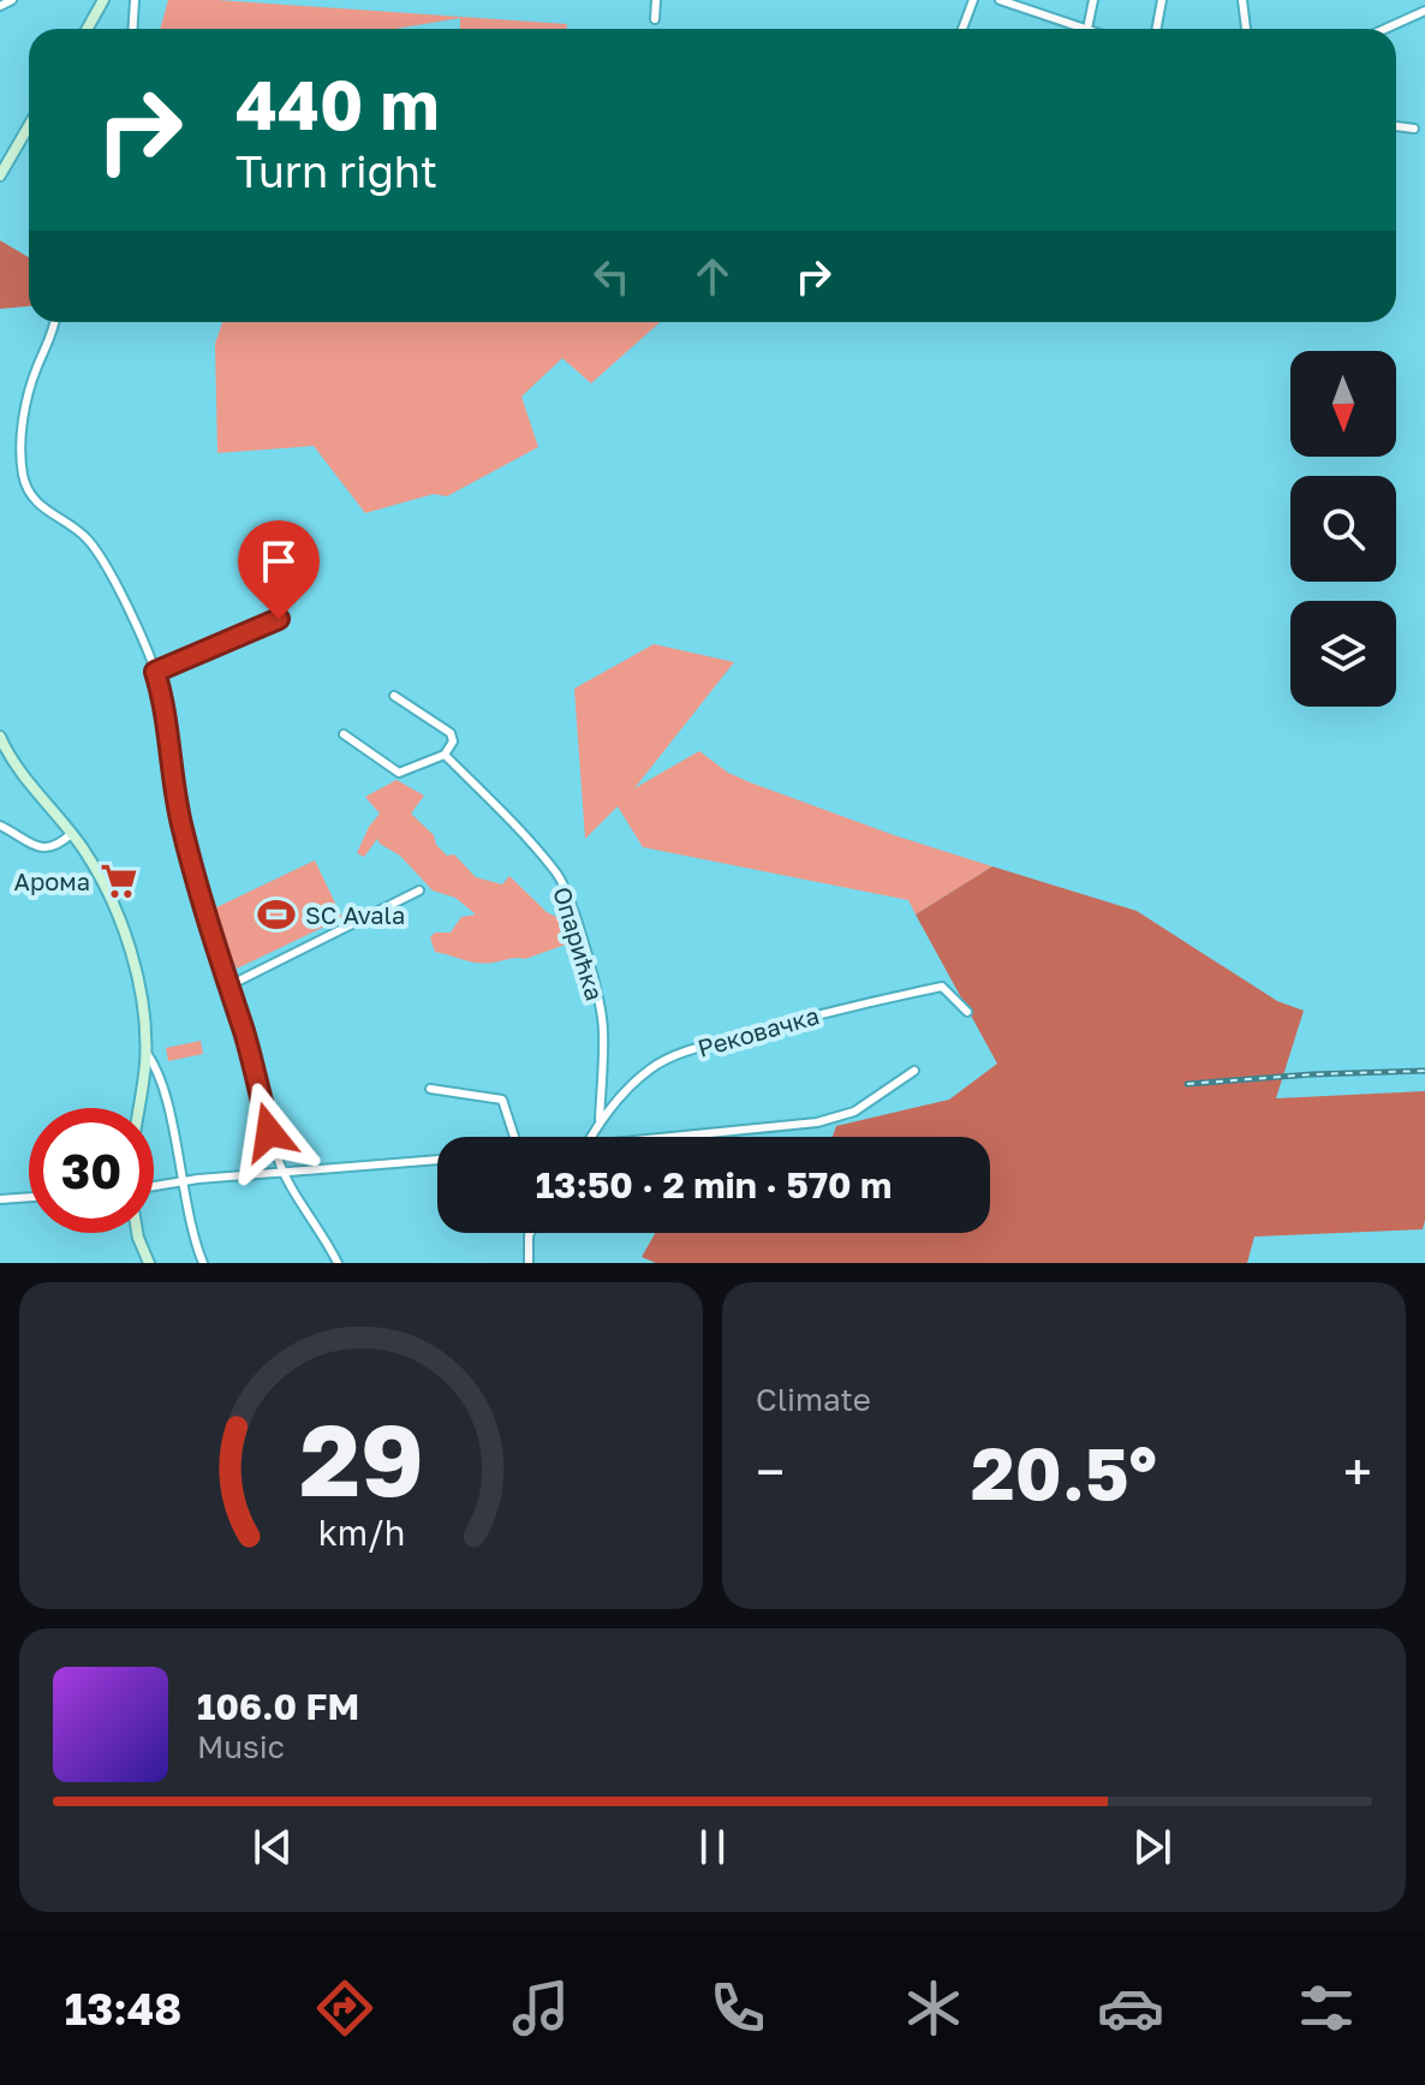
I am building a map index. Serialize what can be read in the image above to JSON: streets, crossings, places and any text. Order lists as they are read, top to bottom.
{
  "streets": {
    "street": ["Опарићка", "Рековачка"]
  },
  "crossings": [
    ["Опарићка", "Рековачка"]
  ],
  "places": {
    "supermarket": ["Арома"],
    "sports": ["SC Avala"]
  },
  "north": "bottom",
  "page": {
    "turn": ["440 m", "Turn right"],
    "limit": "30",
    "trip": "13:50 · 2 min · 570 m",
    "tile": "Climate",
    "heat": ["−", "20.5°", "+"],
    "song": ["106.0 FM", "Music"],
    "tabs": "13:48",
    "gauge": ["29", "km/h"]
  }
}
